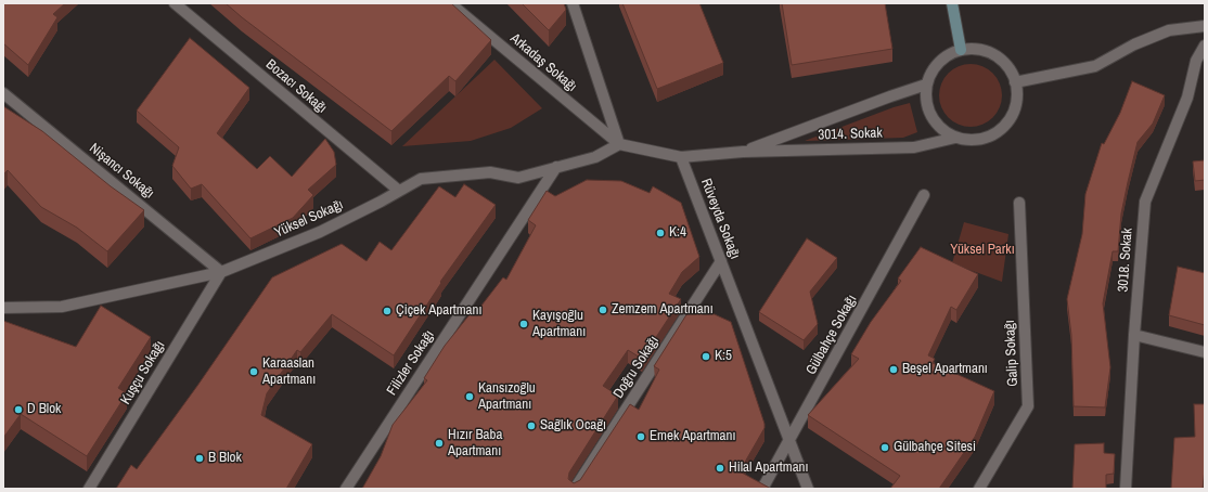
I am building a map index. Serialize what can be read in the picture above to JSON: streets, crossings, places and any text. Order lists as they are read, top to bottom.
{
  "streets": {
    "street": [
      "Arkadaş Sokağı",
      "Bozacı Sokağı",
      "3014. Sokak",
      "Nişancı Sokağı",
      "Yüksel Sokağı",
      "Rüveyda Sokağı",
      "3018. Sokak",
      "Gülbahçe Sokağı",
      "Galip Sokağı",
      "Filizler Sokağı",
      "Doğru Sokağı",
      "Kuşçu Sokağı"
    ]
  },
  "crossings": [
    ["Arkadaş Sokağı", "Yüksel Sokağı"],
    ["Bozacı Sokağı", "Yüksel Sokağı"],
    ["3014. Sokak", "Rüveyda Sokağı"],
    ["Nişancı Sokağı", "Yüksel Sokağı"],
    ["Nişancı Sokağı", "Kuşçu Sokağı"],
    ["Yüksel Sokağı", "Filizler Sokağı"],
    ["Yüksel Sokağı", "Kuşçu Sokağı"],
    ["Rüveyda Sokağı", "Gülbahçe Sokağı"],
    ["Rüveyda Sokağı", "Doğru Sokağı"]
  ],
  "parks": ["Yüksel Parkı"],
  "places": [
    "K:4",
    "Zemzem Apartmanı",
    "Çiçek Apartmanı",
    "Kayışoğlu Apartmanı",
    "K:5",
    "Beşel Apartmanı",
    "Karaaslan Apartmanı",
    "Kansızoğlu Apartmanı",
    "D Blok",
    "Sağlık Ocağı",
    "Emek Apartmanı",
    "Hızır Baba Apartmanı",
    "Gülbahçe Sitesi",
    "B Blok",
    "Hilal Apartmanı"
  ]
}
